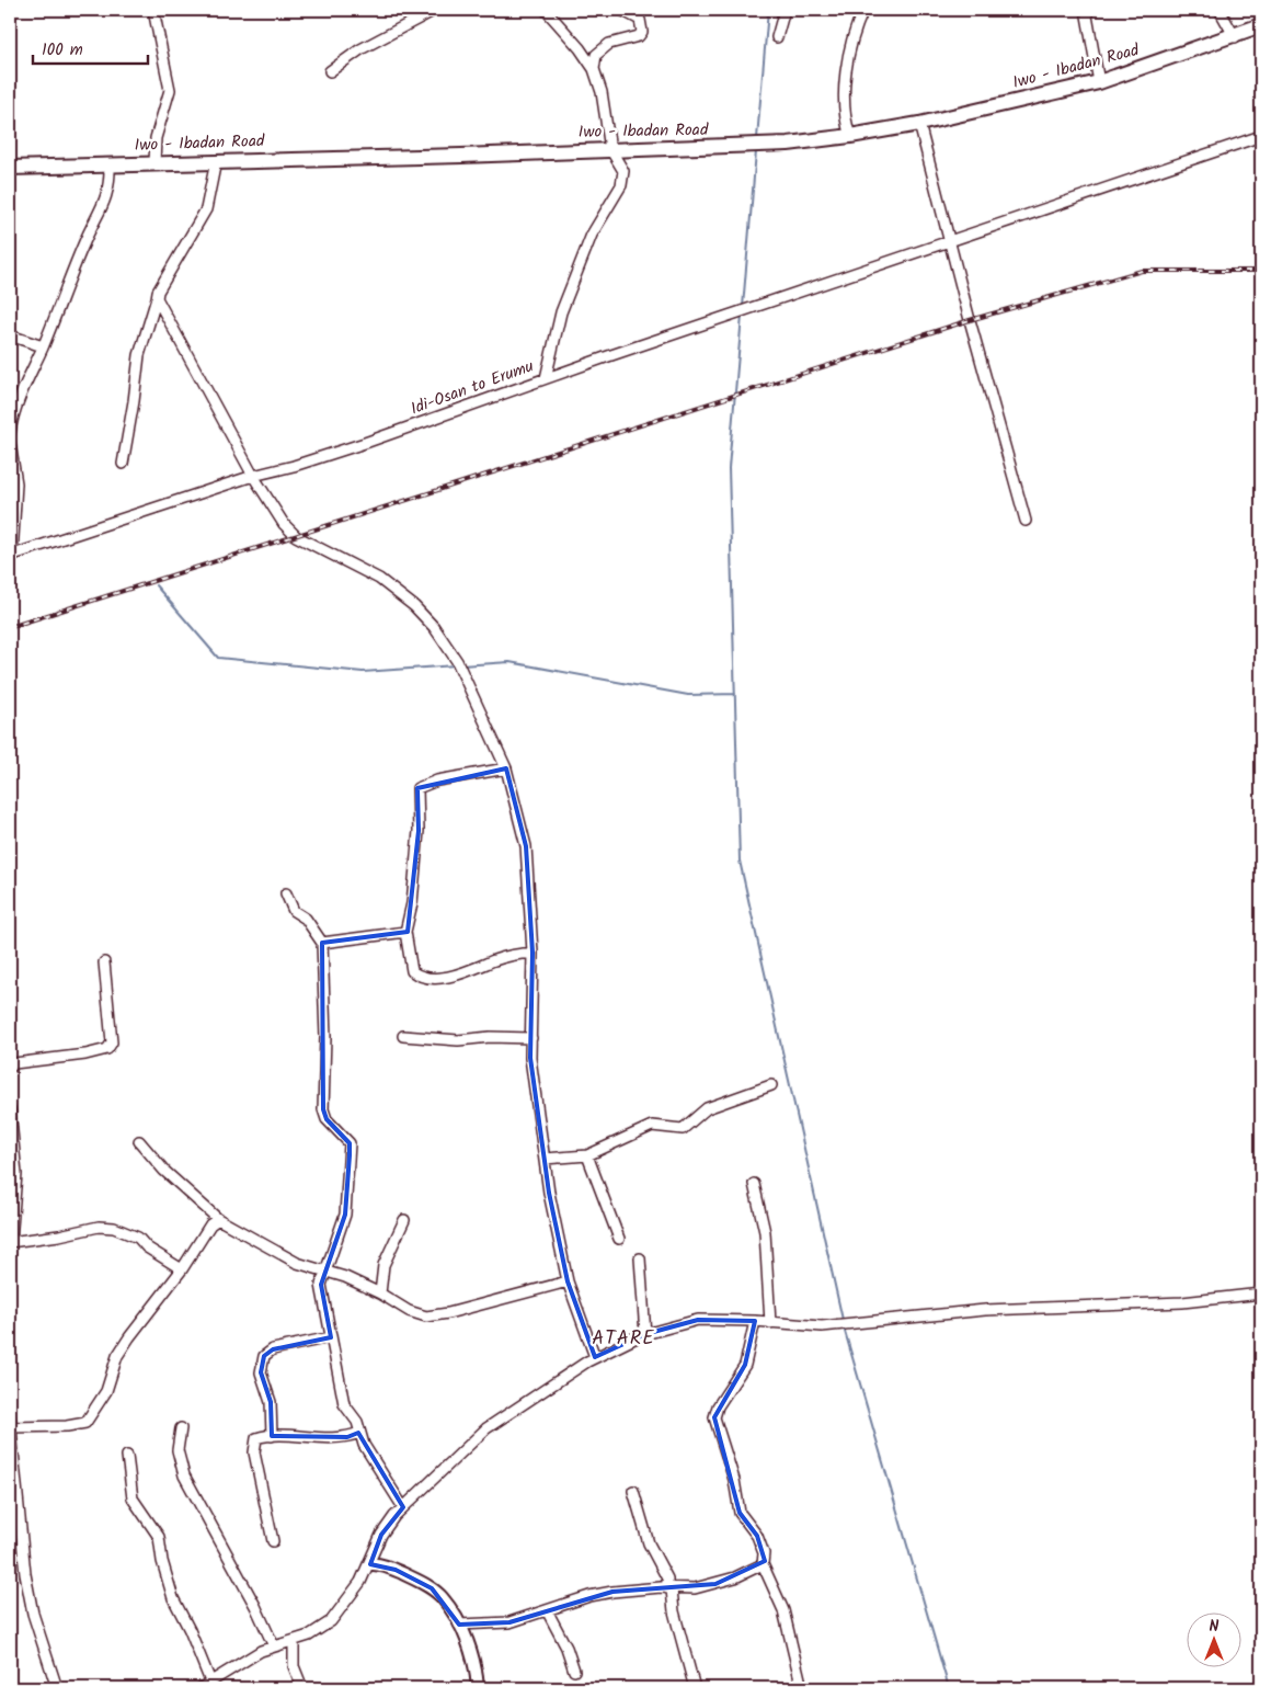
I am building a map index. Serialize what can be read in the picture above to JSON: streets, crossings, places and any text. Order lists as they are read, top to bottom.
{
  "streets": {
    "main road": ["Iwo - Ibadan Road"],
    "street": ["Idi-Osan to Erumu"]
  },
  "districts": ["ATARE"],
  "scale_bar": "100 m",
  "north": "top"
}
